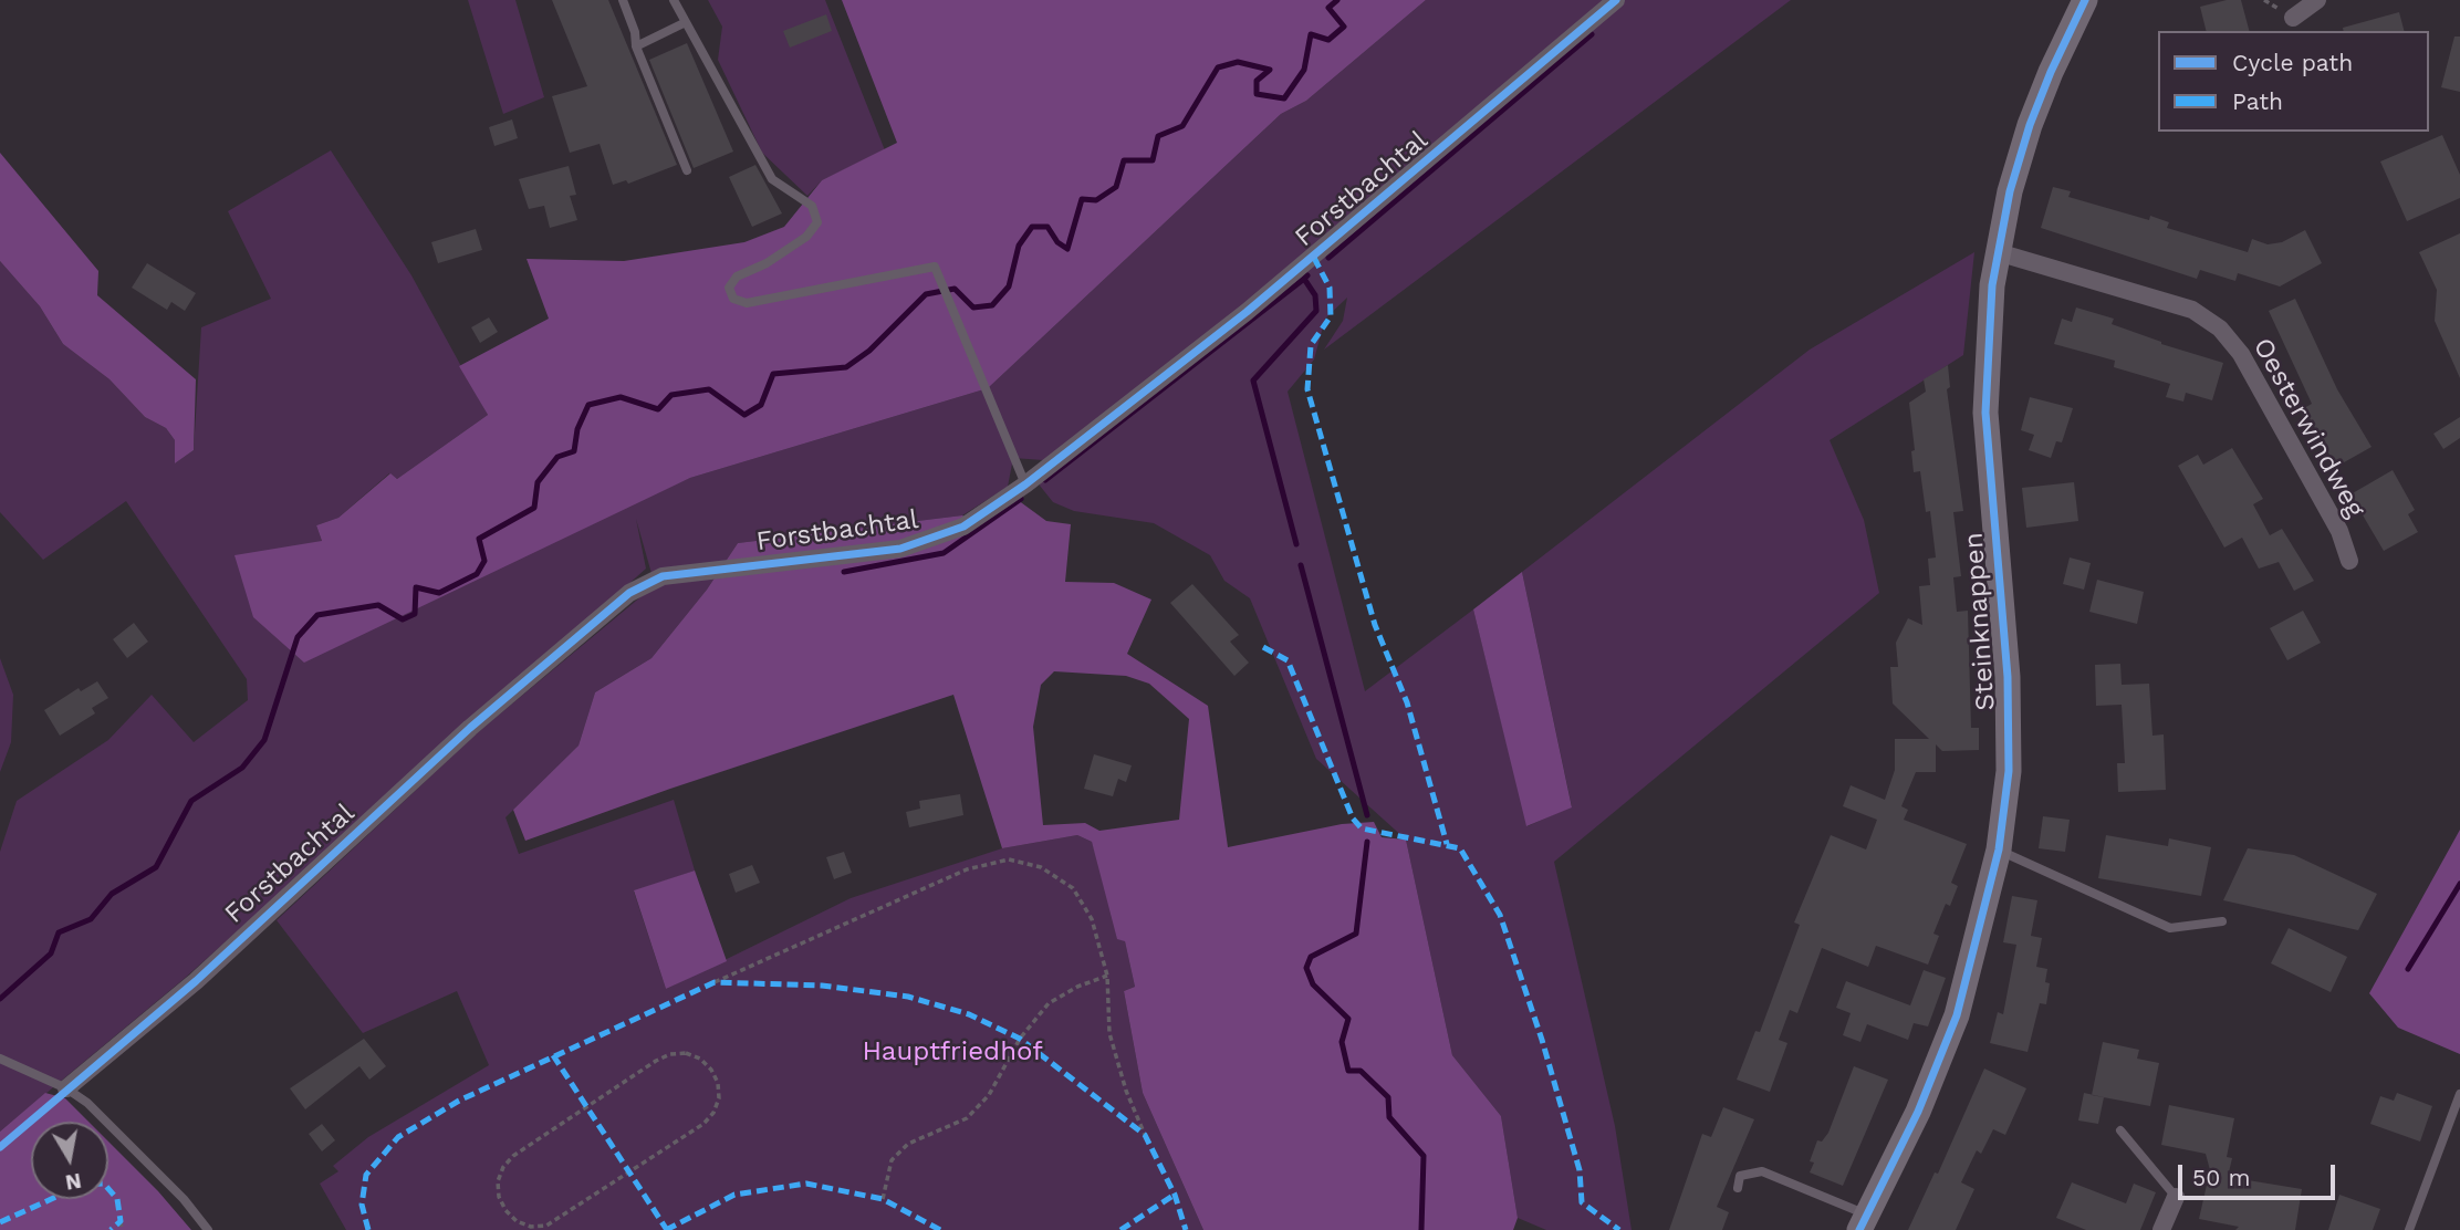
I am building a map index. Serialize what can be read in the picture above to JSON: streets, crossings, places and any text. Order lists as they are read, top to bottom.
{
  "streets": {
    "street": ["Forstbachtal", "Oesterwindweg", "Steinknappen"]
  },
  "crossings": [
    ["Oesterwindweg", "Steinknappen"]
  ],
  "parks": ["Hauptfriedhof"],
  "legend": ["Cycle path", "Path"],
  "scale_bar": "50 m",
  "north": "bottom"
}
